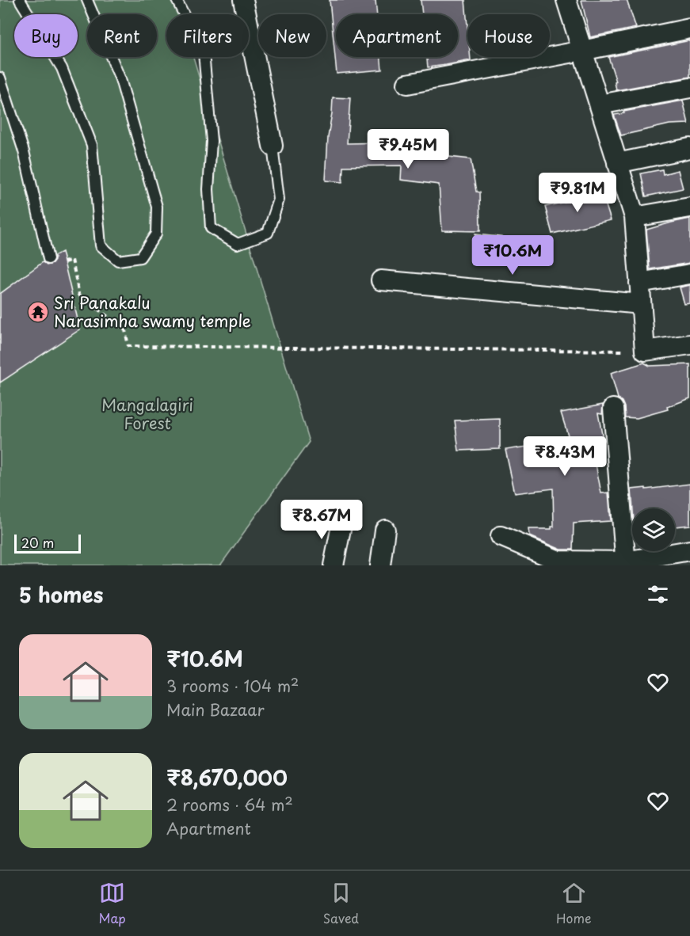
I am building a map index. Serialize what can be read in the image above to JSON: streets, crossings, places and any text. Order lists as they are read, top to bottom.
{
  "parks": ["Mangalagiri Forest"],
  "places": {
    "temple": ["Sri Panakalu Narasimha swamy temple"]
  },
  "scale_bar": "20 m",
  "page": {
    "chip": [
      "Buy",
      "Rent",
      "Filters",
      "New",
      "Apartment",
      "House"
    ],
    "price": [
      "₹9.45M",
      "₹9.81M",
      "₹10.6M",
      "₹8.43M",
      "₹8.67M"
    ],
    "scale": "20 m",
    "heading": "5 homes",
    "list": [
      {
        "name": "₹10.6M",
        "note": "3 rooms · 104 m² · Main Bazaar"
      },
      {
        "name": "₹8,670,000",
        "note": "2 rooms · 64 m² · Apartment"
      }
    ],
    "tabs": ["Map", "Saved", "Home"]
  }
}
